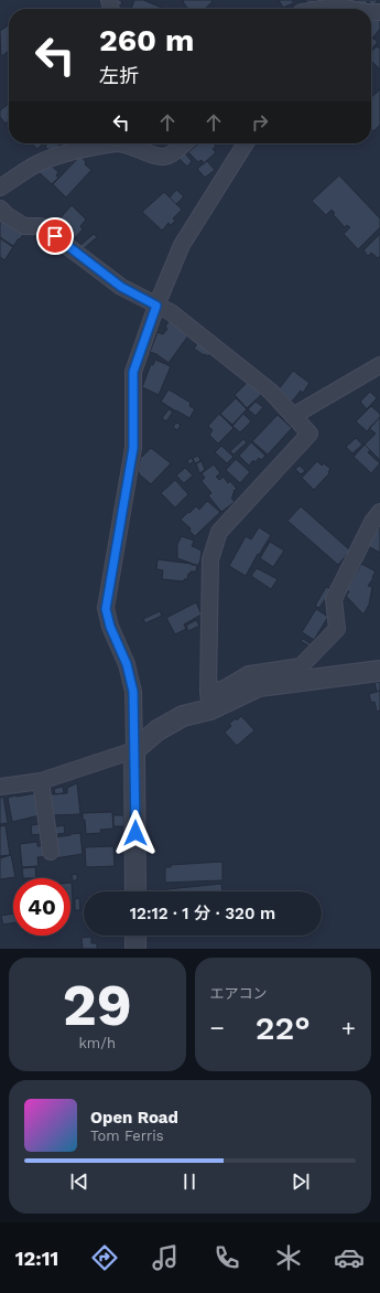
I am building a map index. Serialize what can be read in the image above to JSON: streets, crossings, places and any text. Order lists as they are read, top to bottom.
{
  "page": {
    "turn": ["260 m", "左折"],
    "limit": "40",
    "trip": "12:12 · 1 分 · 320 m",
    "tile": [
      ["29", "km/h"],
      "エアコン"
    ],
    "heat": ["−", "22°", "+"],
    "song": ["Open Road", "Tom Ferris"],
    "tabs": "12:11"
  }
}
